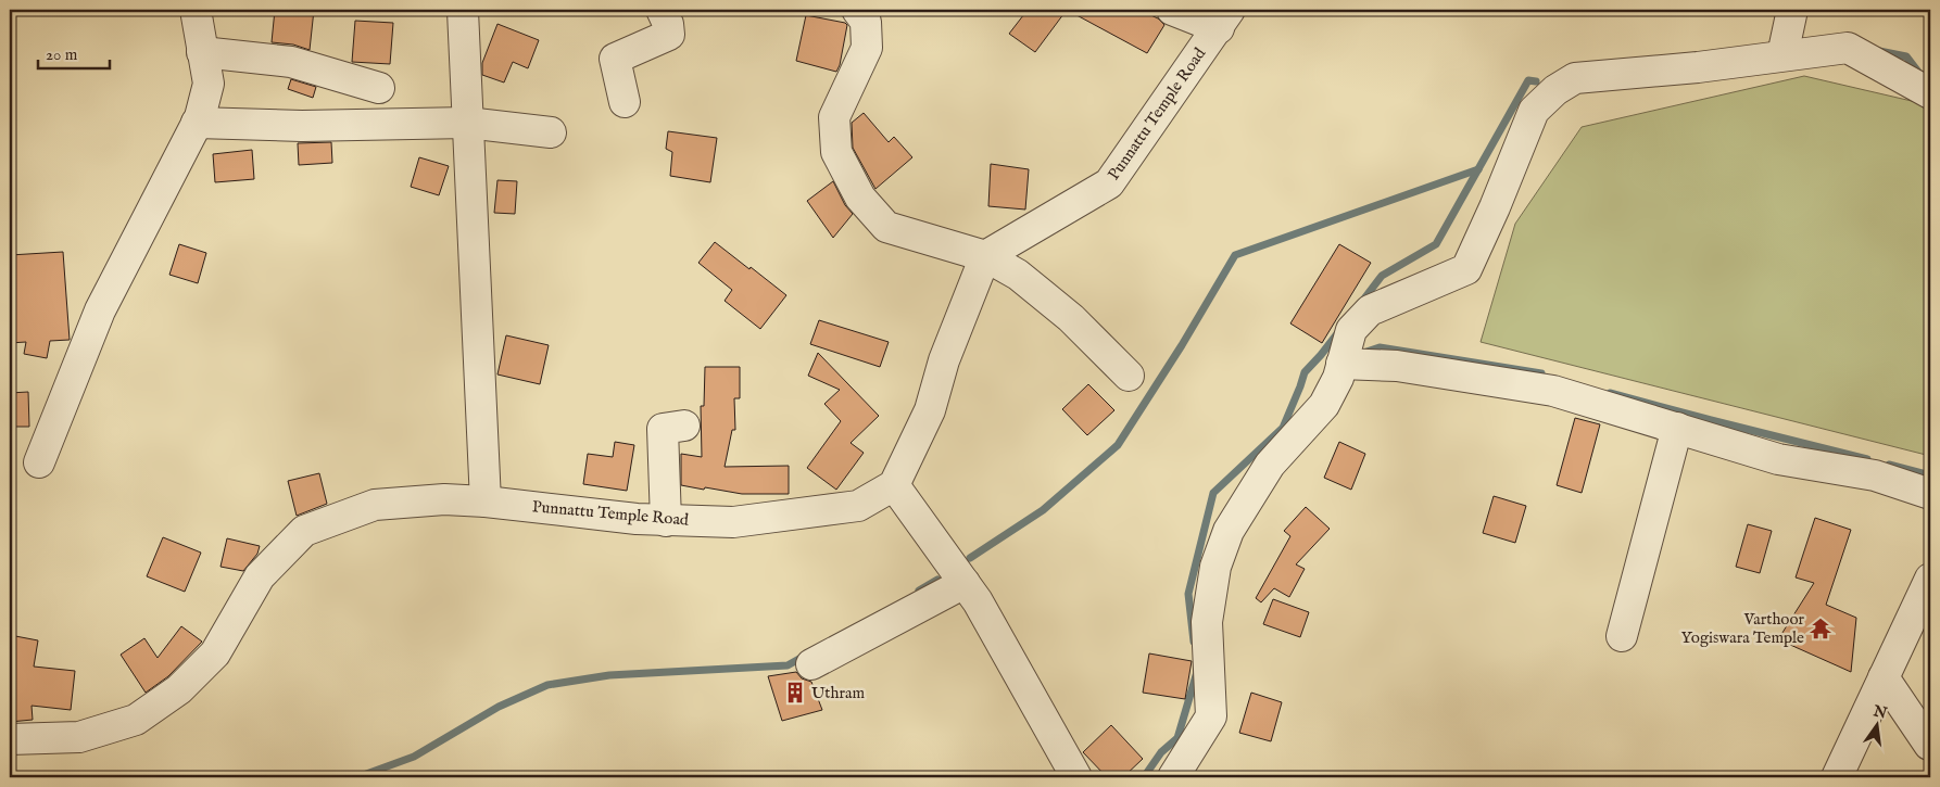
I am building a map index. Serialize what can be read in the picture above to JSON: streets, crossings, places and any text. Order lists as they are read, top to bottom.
{
  "streets": {
    "street": ["Punnattu Temple Road"]
  },
  "places": {
    "temple": ["Varthoor Yogiswara Temple"],
    "building": ["Uthram"]
  },
  "scale_bar": "20 m",
  "north": "top"
}
